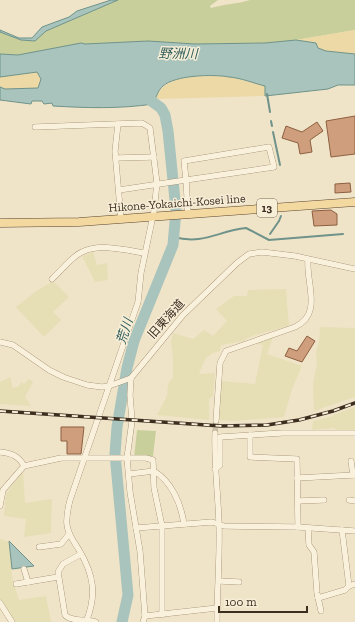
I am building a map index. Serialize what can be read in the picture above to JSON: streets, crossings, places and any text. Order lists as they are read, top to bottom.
{
  "streets": {
    "main road": ["Hikone-Yokaichi-Kosei line", "13"],
    "street": ["旧東海道"]
  },
  "water": ["野洲川", "荒川"],
  "scale_bar": "100 m"
}
